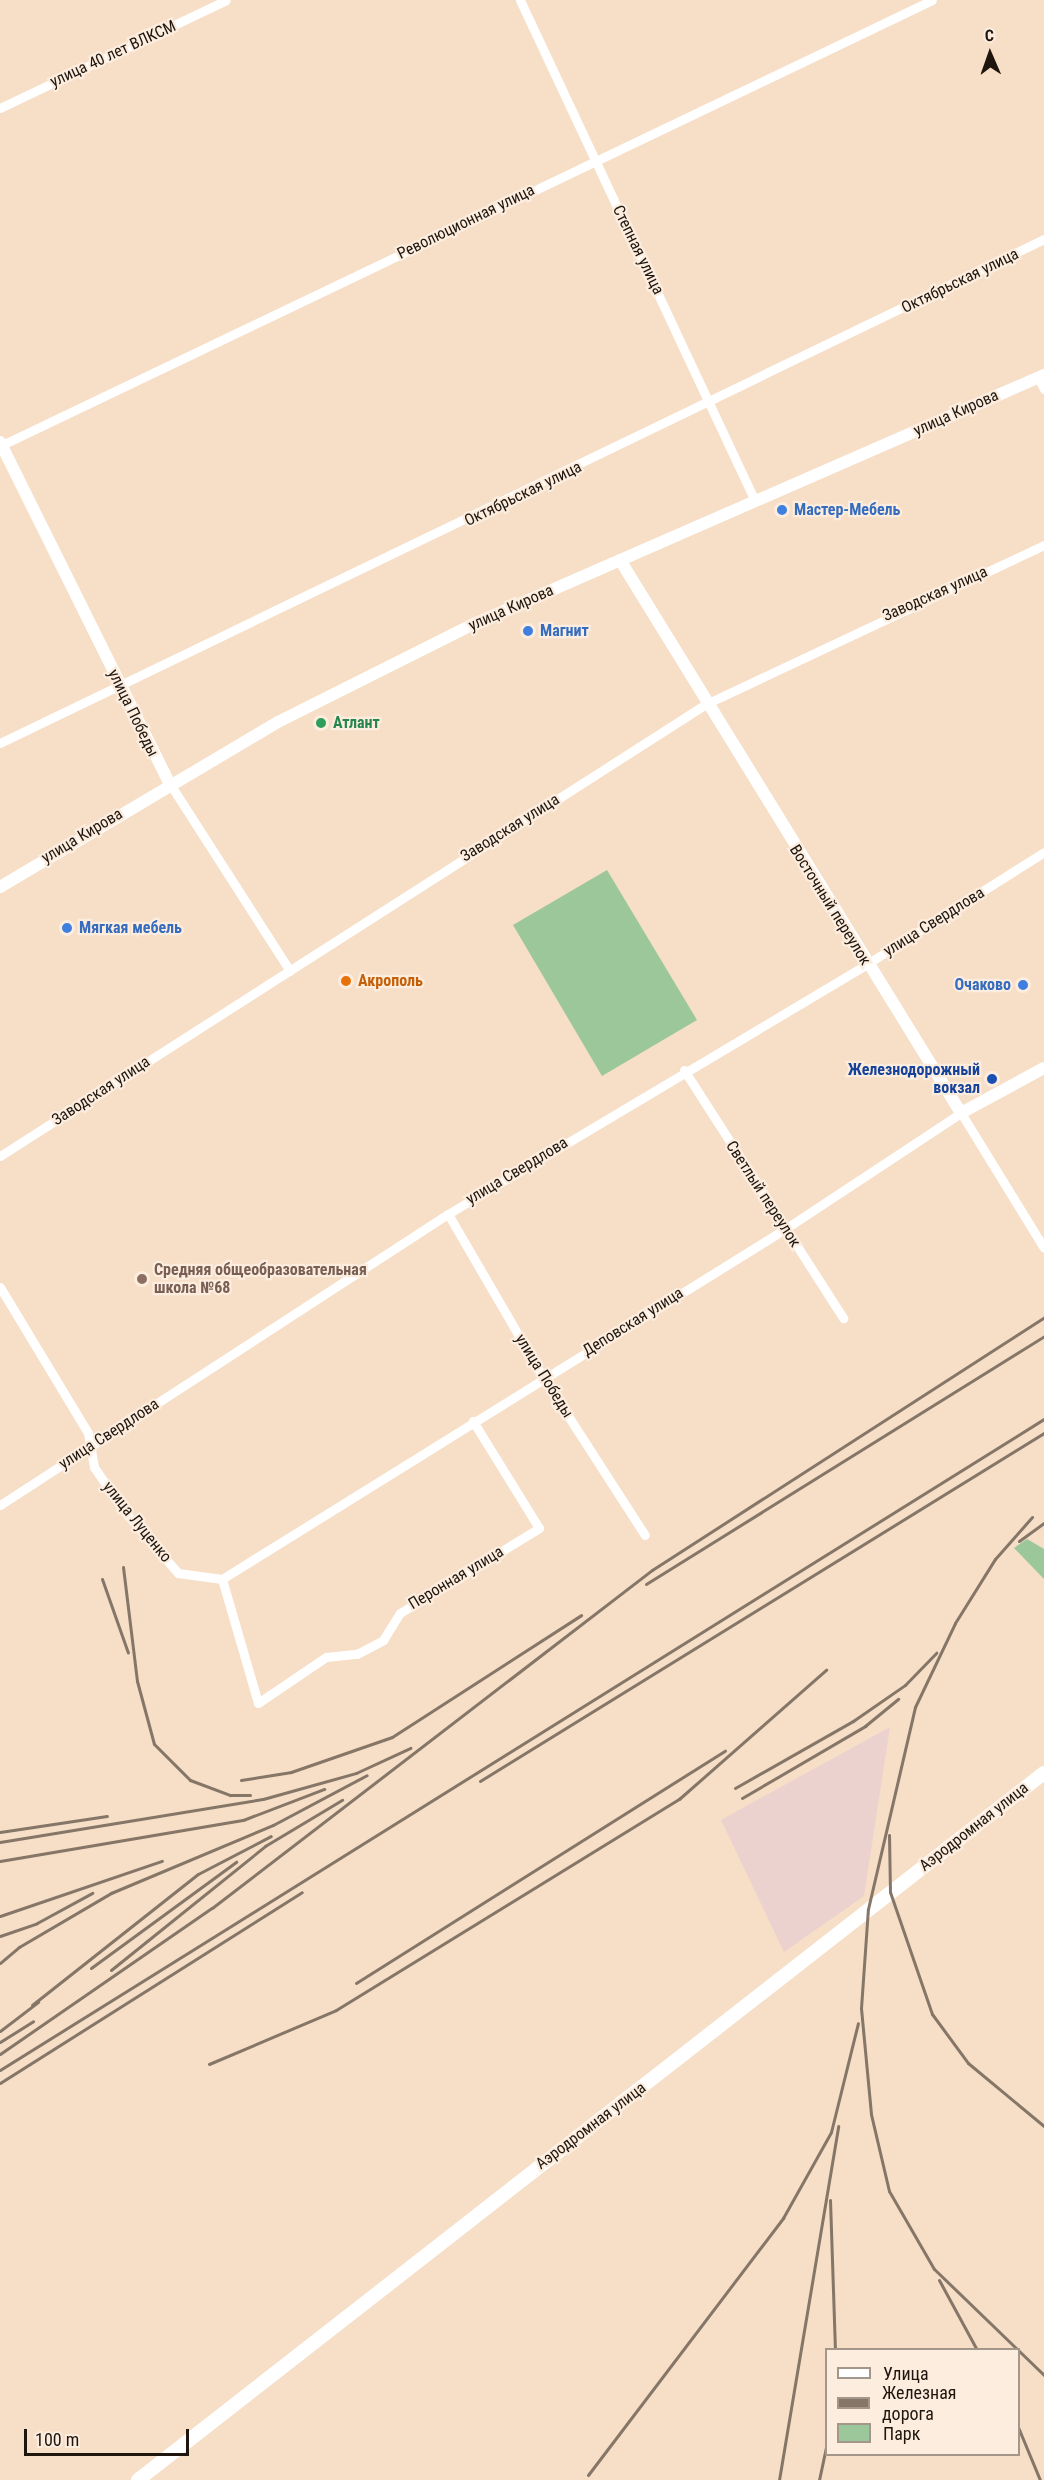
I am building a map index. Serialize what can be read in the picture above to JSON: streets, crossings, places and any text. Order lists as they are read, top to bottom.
{
  "streets": {
    "main road": ["Аэродромная улица"],
    "street": [
      "улица 40 лет ВЛКСМ",
      "Революционная улица",
      "Степная улица",
      "Октябрьская улица",
      "улица Кирова",
      "Заводская улица",
      "улица Победы",
      "Восточный переулок",
      "улица Свердлова",
      "Светлый переулок",
      "Деповская улица",
      "улица Луценко",
      "Перонная улица"
    ]
  },
  "crossings": [
    ["Революционная улица", "Степная улица"],
    ["Революционная улица", "улица Победы"],
    ["Степная улица", "Октябрьская улица"],
    ["Степная улица", "улица Кирова"],
    ["Октябрьская улица", "улица Победы"],
    ["улица Кирова", "улица Победы"],
    ["улица Кирова", "Восточный переулок"],
    ["Заводская улица", "улица Победы"],
    ["Заводская улица", "Восточный переулок"],
    ["улица Победы", "улица Свердлова"],
    ["улица Победы", "Деповская улица"],
    ["Восточный переулок", "улица Свердлова"],
    ["Восточный переулок", "Деповская улица"],
    ["улица Свердлова", "Светлый переулок"],
    ["улица Свердлова", "улица Луценко"],
    ["Светлый переулок", "Деповская улица"],
    ["Деповская улица", "улица Луценко"],
    ["Деповская улица", "Перонная улица"],
    ["улица Луценко", "Перонная улица"]
  ],
  "places": [
    "Мастер-Мебель",
    "Магнит",
    "Атлант",
    "Мягкая мебель",
    "Акрополь",
    "Очаково",
    "Железнодорожный вокзал",
    "Средняя общеобразовательная школа №68"
  ],
  "legend": ["Улица", "Железная дорога", "Парк"],
  "scale_bar": "100 m",
  "north": "top"
}
